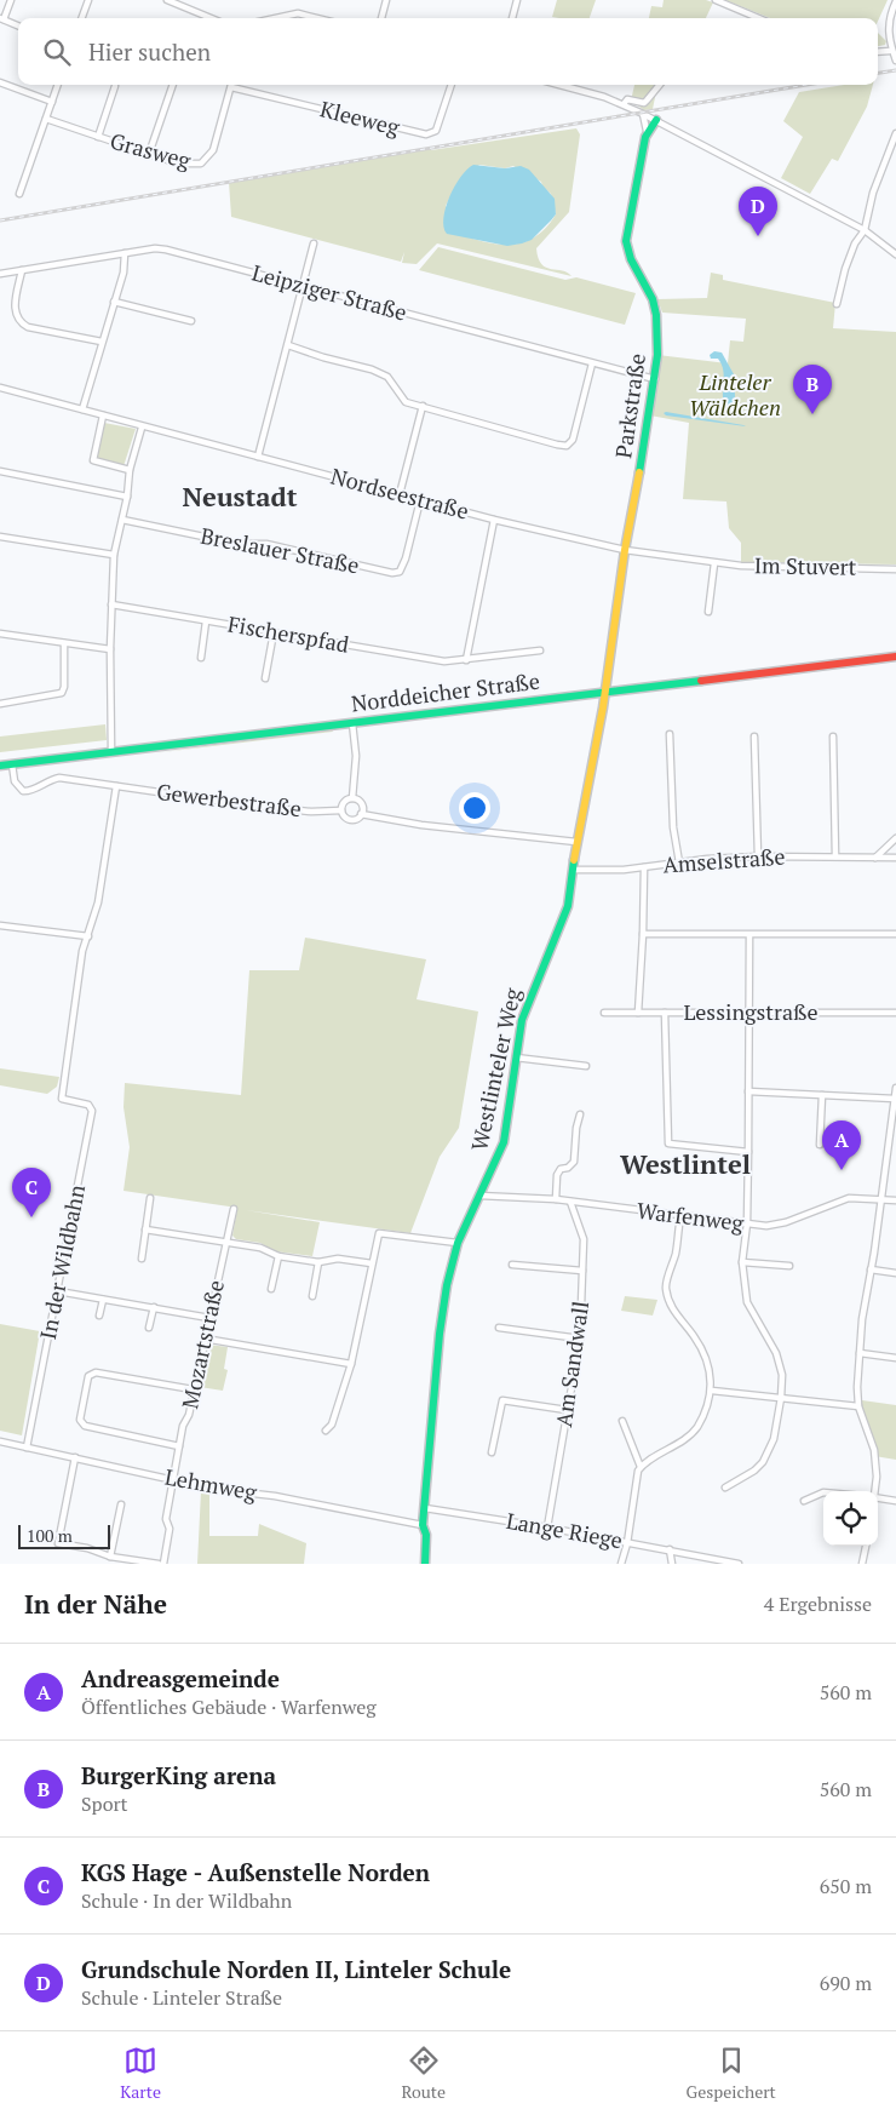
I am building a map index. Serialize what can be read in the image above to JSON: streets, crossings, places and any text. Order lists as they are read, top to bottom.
{
  "streets": {
    "street": [
      "Kleeweg",
      "Grasweg",
      "Leipziger Straße",
      "Parkstraße",
      "Nordseestraße",
      "Breslauer Straße",
      "Im Stuvert",
      "Fischerspfad",
      "Norddeicher Straße",
      "Gewerbestraße",
      "Amselstraße",
      "Lessingstraße",
      "Westlinteler Weg",
      "Warfenweg",
      "In der Wildbahn",
      "Mozartstraße",
      "Am Sandwall",
      "Lehmweg",
      "Lange Riege"
    ]
  },
  "crossings": [
    ["Kleeweg", "Grasweg"],
    ["Leipziger Straße", "Parkstraße"],
    ["Parkstraße", "Nordseestraße"],
    ["Parkstraße", "Im Stuvert"],
    ["Parkstraße", "Norddeicher Straße"],
    ["Parkstraße", "Westlinteler Weg"],
    ["Nordseestraße", "Breslauer Straße"],
    ["Nordseestraße", "Im Stuvert"],
    ["Norddeicher Straße", "Gewerbestraße"],
    ["Norddeicher Straße", "Westlinteler Weg"],
    ["Gewerbestraße", "Westlinteler Weg"],
    ["Amselstraße", "Westlinteler Weg"],
    ["Westlinteler Weg", "Warfenweg"],
    ["Westlinteler Weg", "Lehmweg"],
    ["Westlinteler Weg", "Lange Riege"],
    ["Warfenweg", "Am Sandwall"],
    ["In der Wildbahn", "Lehmweg"],
    ["Mozartstraße", "Lehmweg"],
    ["Am Sandwall", "Lange Riege"]
  ],
  "districts": ["Neustadt", "Westlintel"],
  "parks": ["Linteler Wäldchen"],
  "scale_bar": "100 m",
  "page": {
    "search": "Hier suchen",
    "pins": [
      "D",
      "B",
      "A",
      "C"
    ],
    "scale": "100 m",
    "heading": ["In der Nähe", "4 Ergebnisse"],
    "list": [
      {
        "mark": "A",
        "name": "Andreasgemeinde",
        "note": "Öffentliches Gebäude · Warfenweg",
        "value": "560 m"
      },
      {
        "mark": "B",
        "name": "BurgerKing arena",
        "note": "Sport",
        "value": "560 m"
      },
      {
        "mark": "C",
        "name": "KGS Hage - Außenstelle Norden",
        "note": "Schule · In der Wildbahn",
        "value": "650 m"
      },
      {
        "mark": "D",
        "name": "Grundschule Norden II, Linteler Schule",
        "note": "Schule · Linteler Straße",
        "value": "690 m"
      }
    ],
    "nav": ["Karte", "Route", "Gespeichert"]
  }
}
